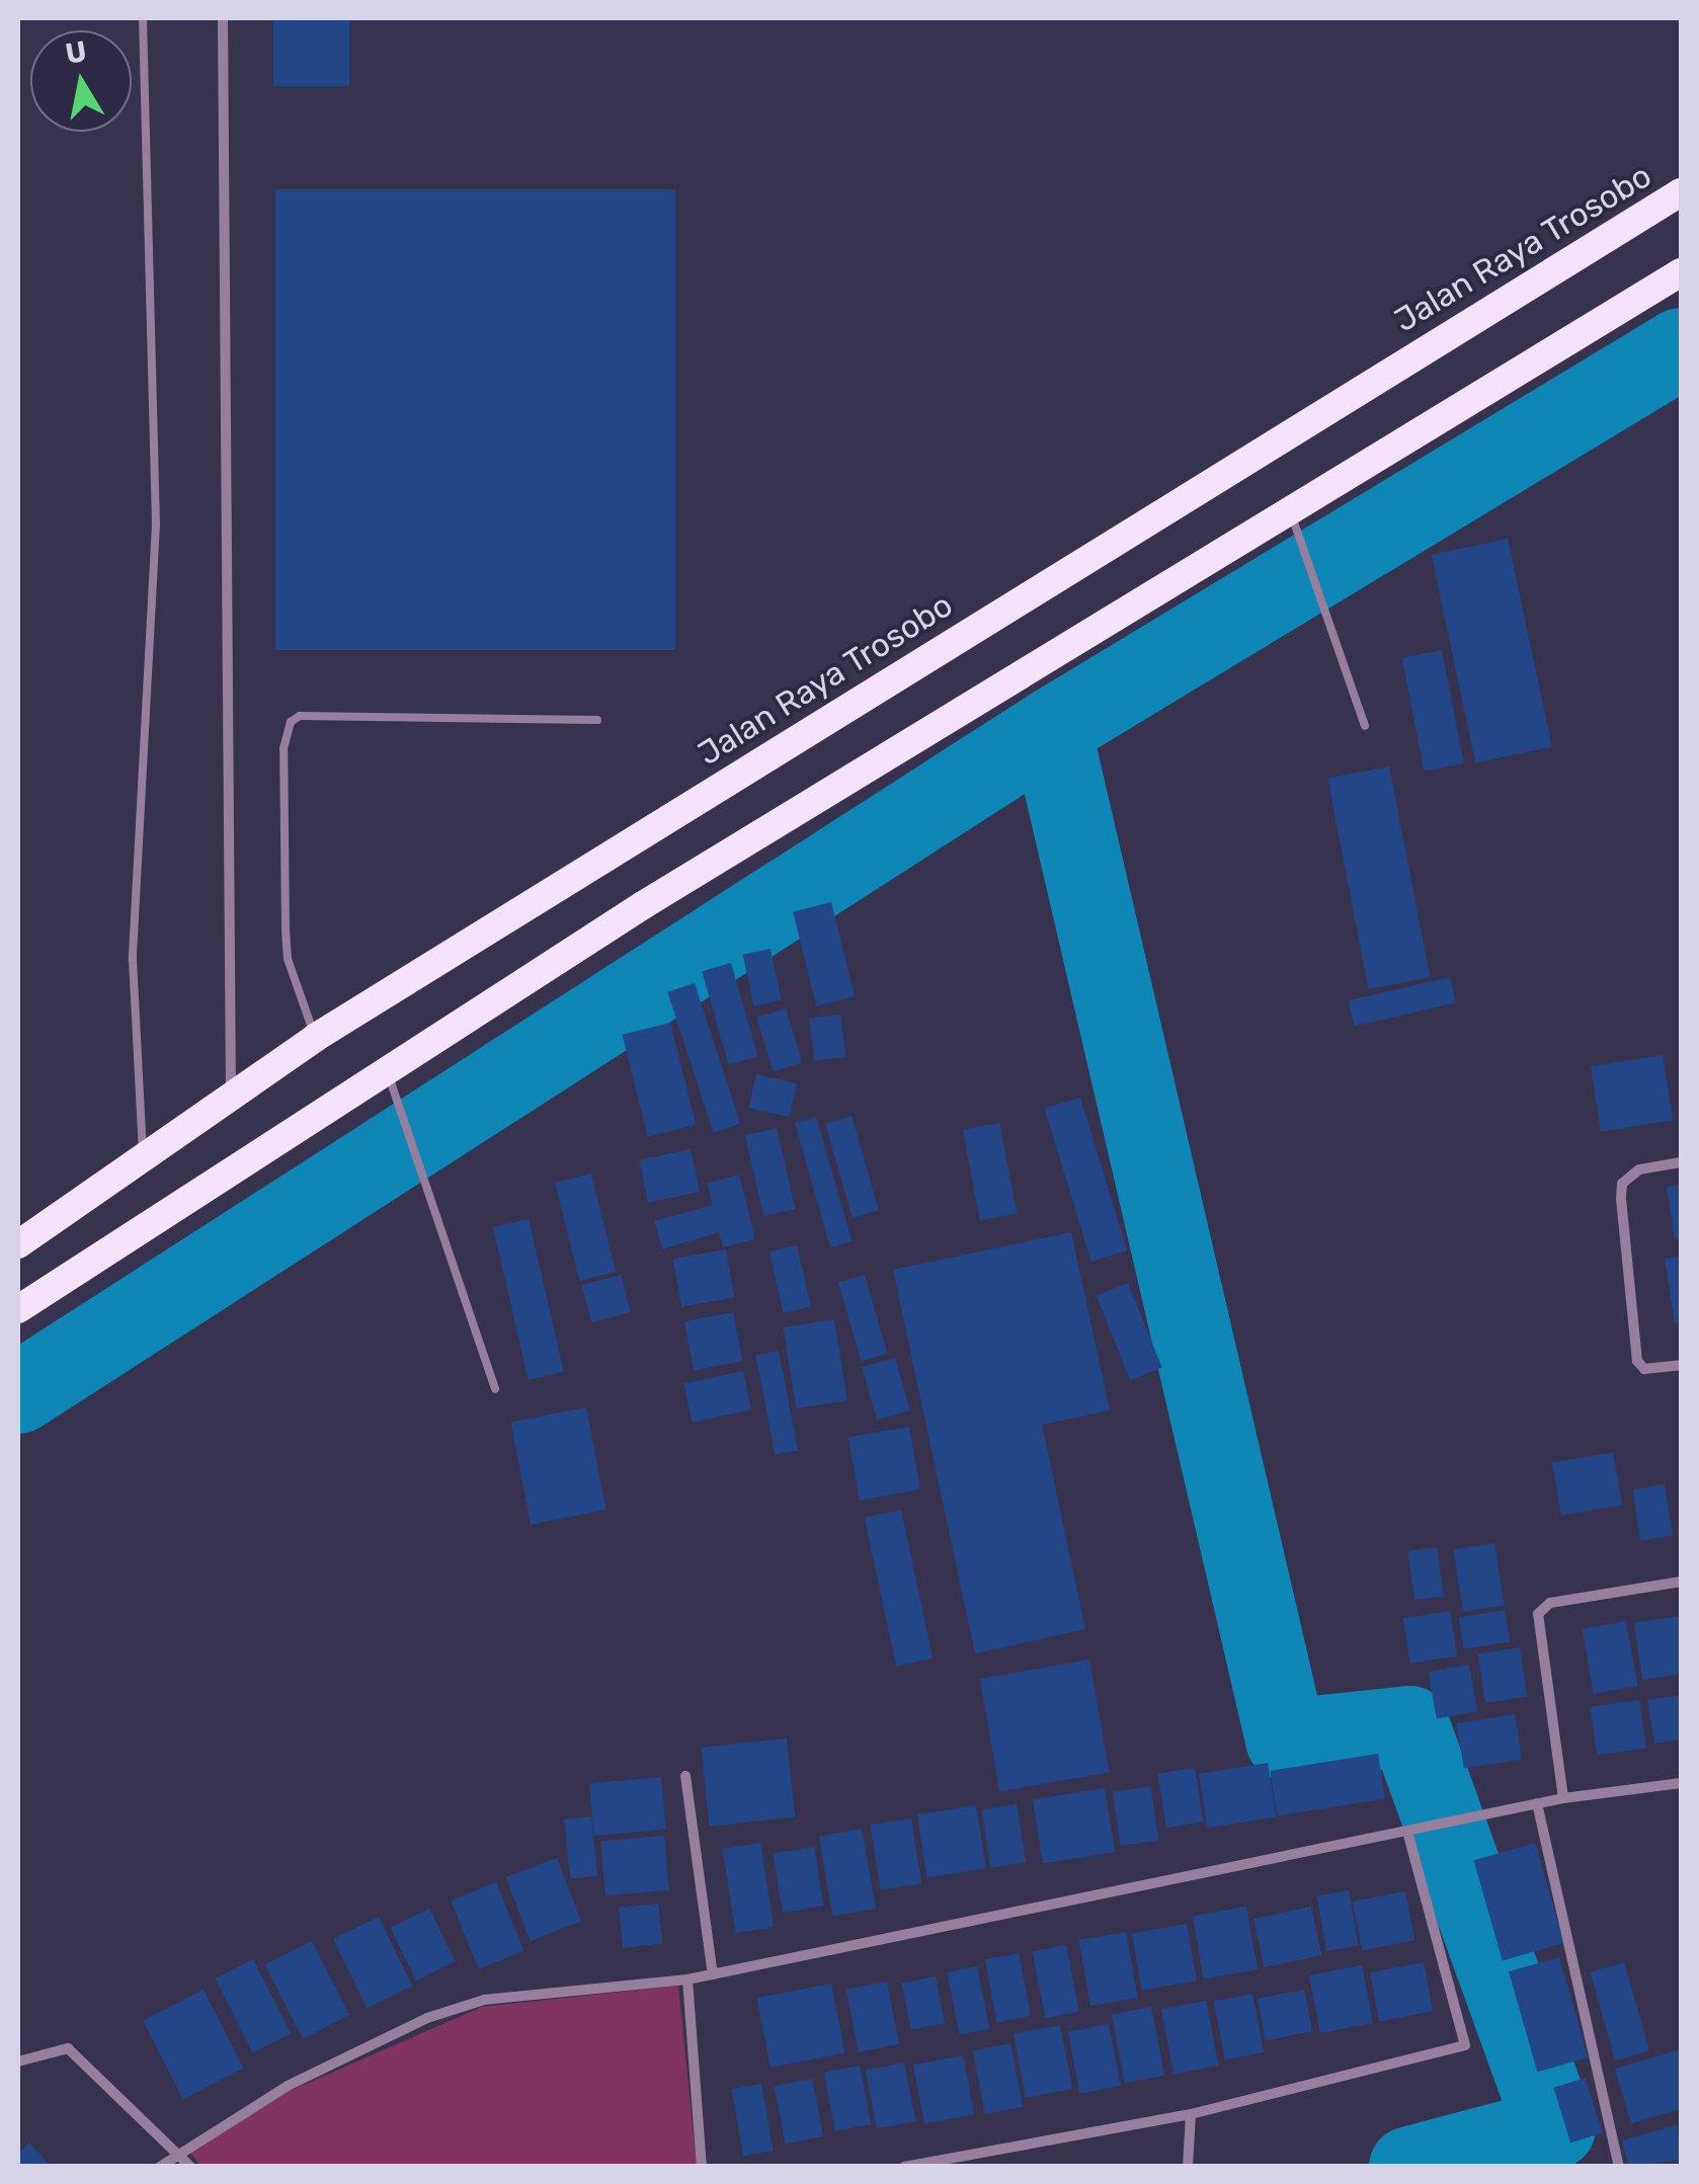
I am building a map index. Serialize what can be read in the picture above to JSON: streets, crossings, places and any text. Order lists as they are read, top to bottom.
{
  "streets": {
    "highway": ["Jalan Raya Trosobo"]
  },
  "north": "top"
}
